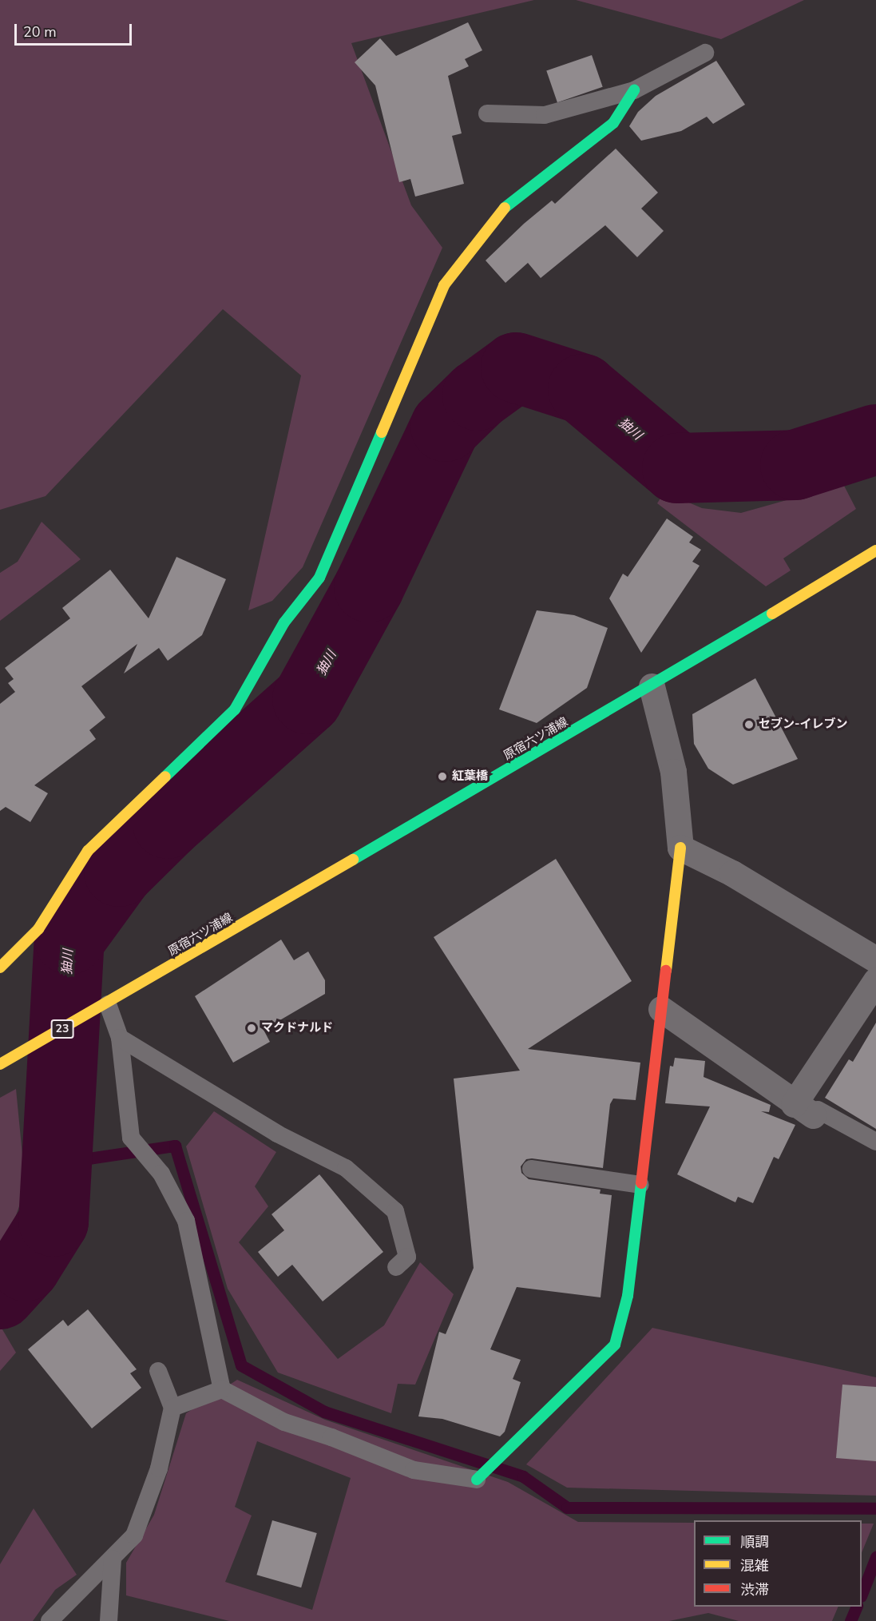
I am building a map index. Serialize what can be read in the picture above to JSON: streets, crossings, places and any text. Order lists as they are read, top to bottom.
{
  "streets": {
    "street": ["原宿六ツ浦線", "23"]
  },
  "crossings": [
    ["原宿六ツ浦線", "23"]
  ],
  "water": ["㹨川"],
  "places": ["セブン-イレブン", "紅葉橋", "マクドナルド"],
  "legend": ["順調", "混雑", "渋滞"],
  "scale_bar": "20 m"
}
